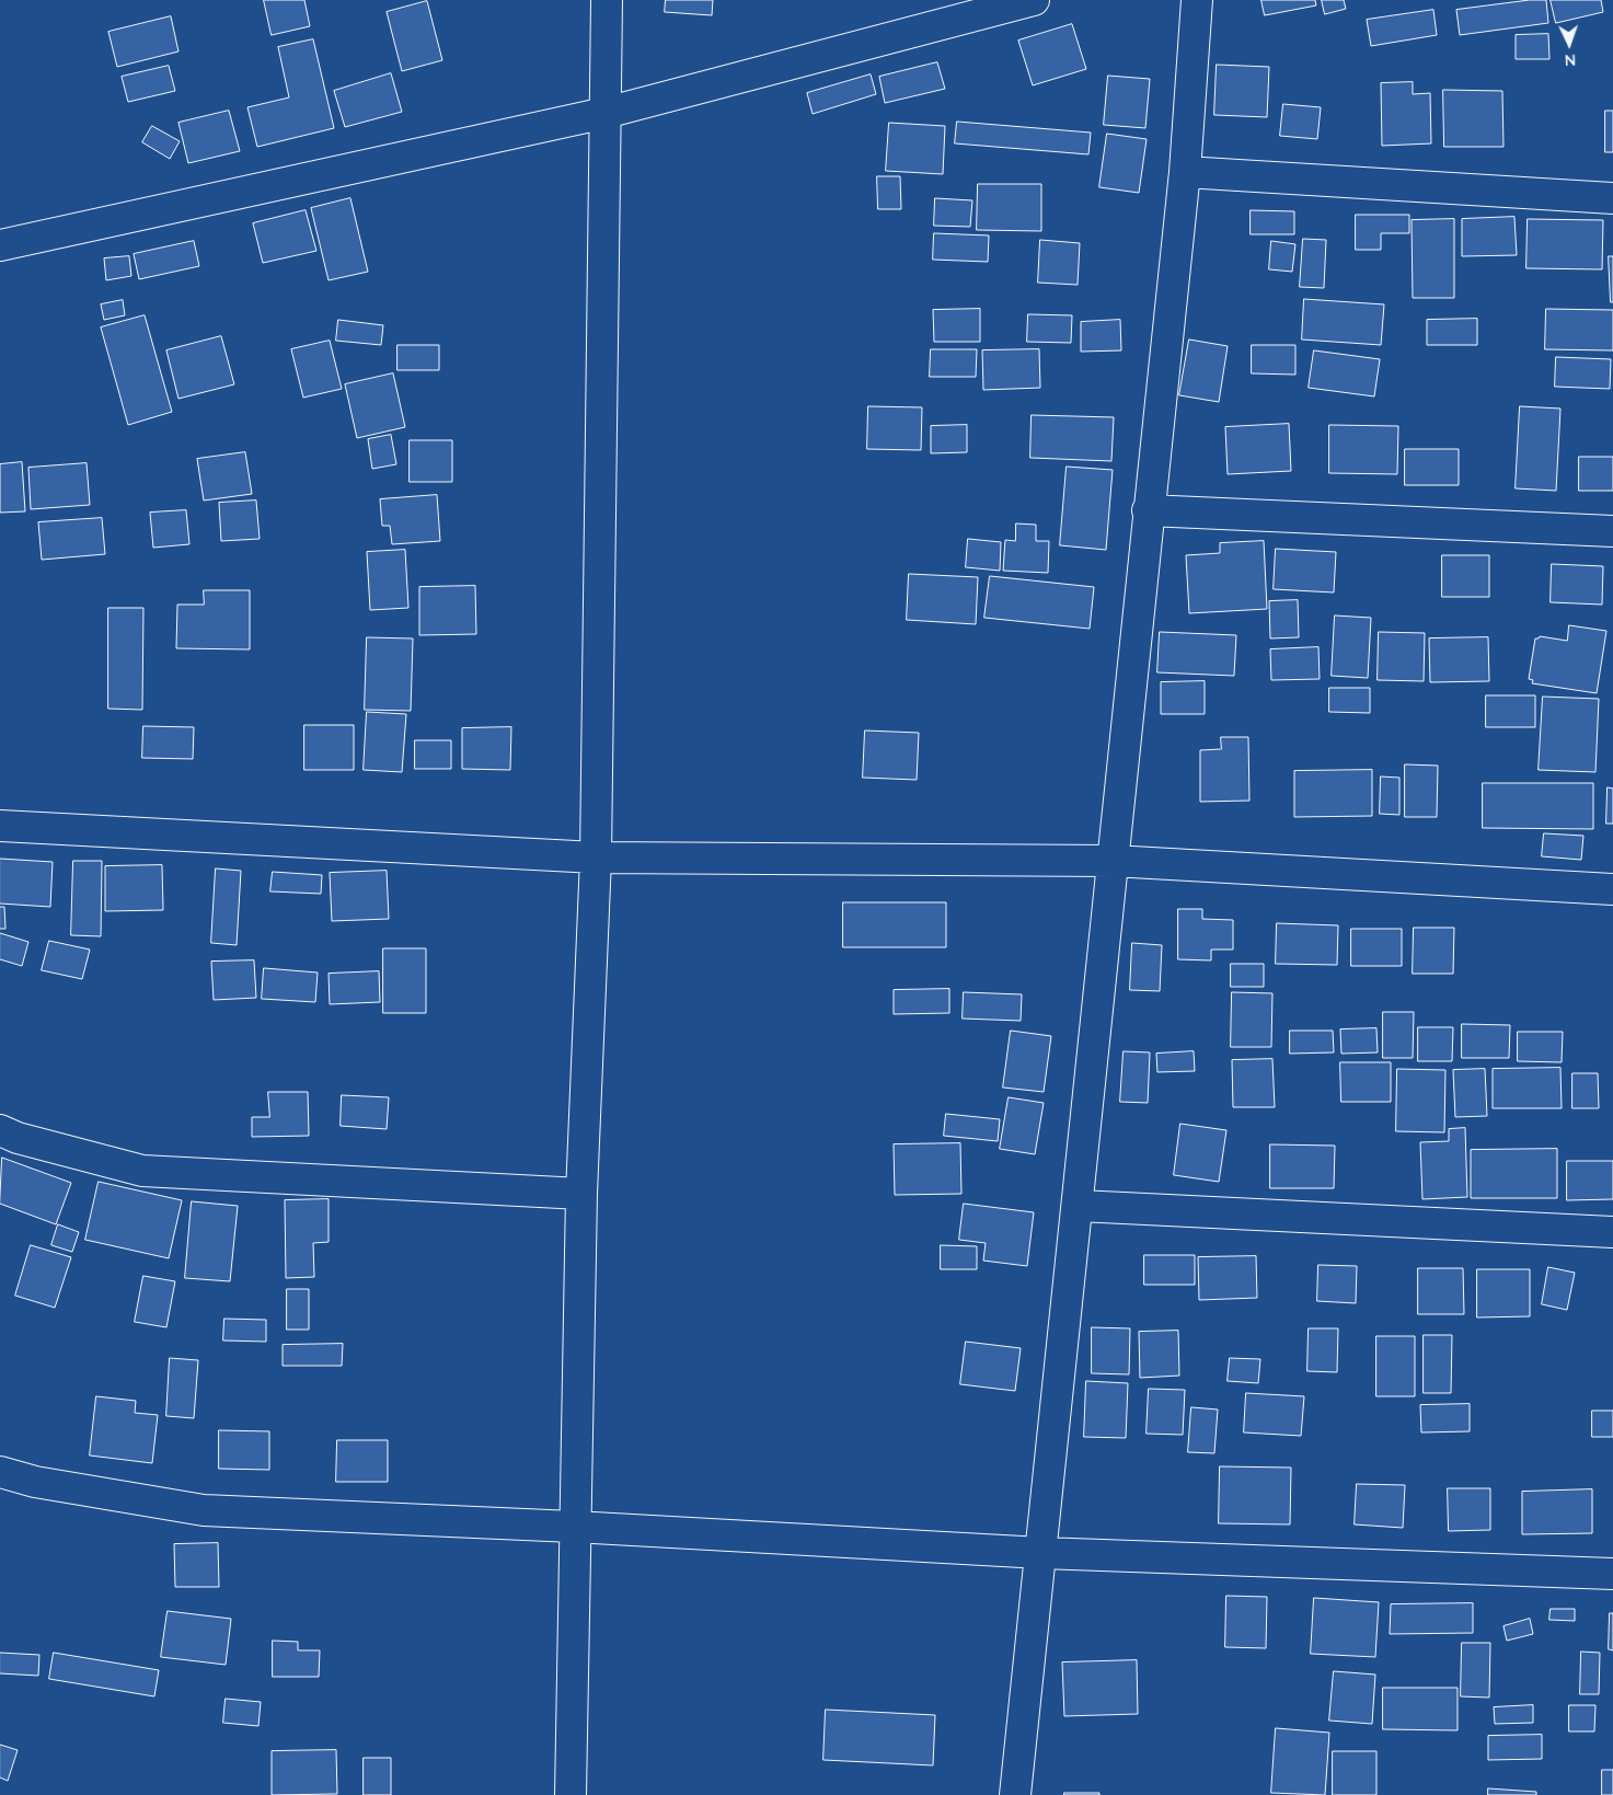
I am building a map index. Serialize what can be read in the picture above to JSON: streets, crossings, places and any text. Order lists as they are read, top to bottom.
{
  "north": "bottom"
}
